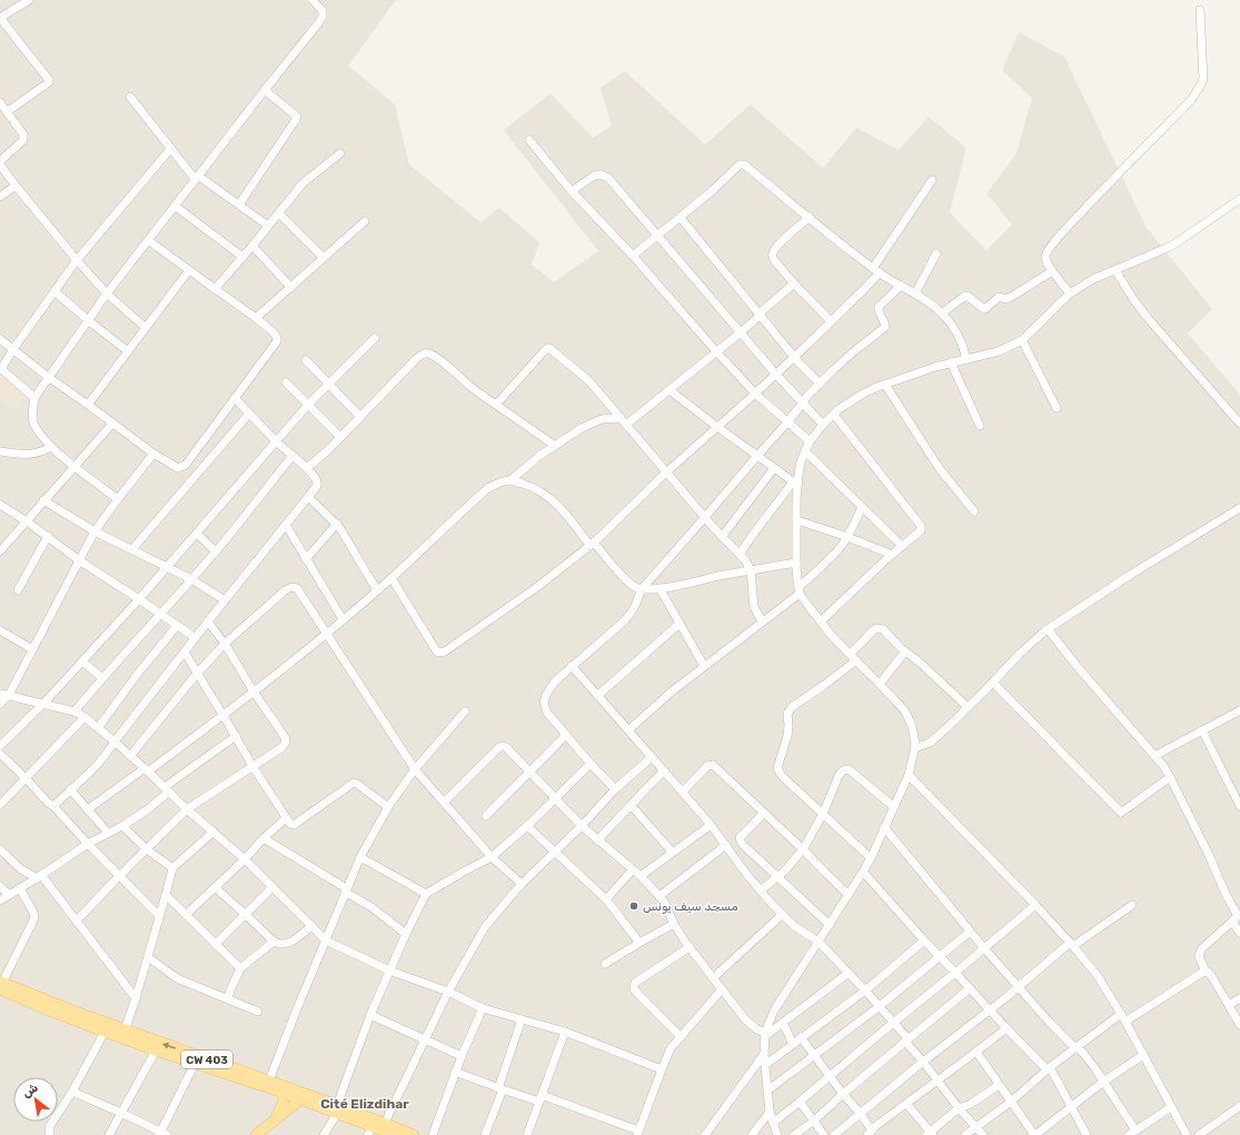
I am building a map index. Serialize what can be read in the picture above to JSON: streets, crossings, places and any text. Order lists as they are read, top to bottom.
{
  "streets": {
    "main road": ["CW 403"]
  },
  "districts": ["Cité Elizdihar"],
  "places": ["مسجد سيف يونس"],
  "north": "top left"
}
